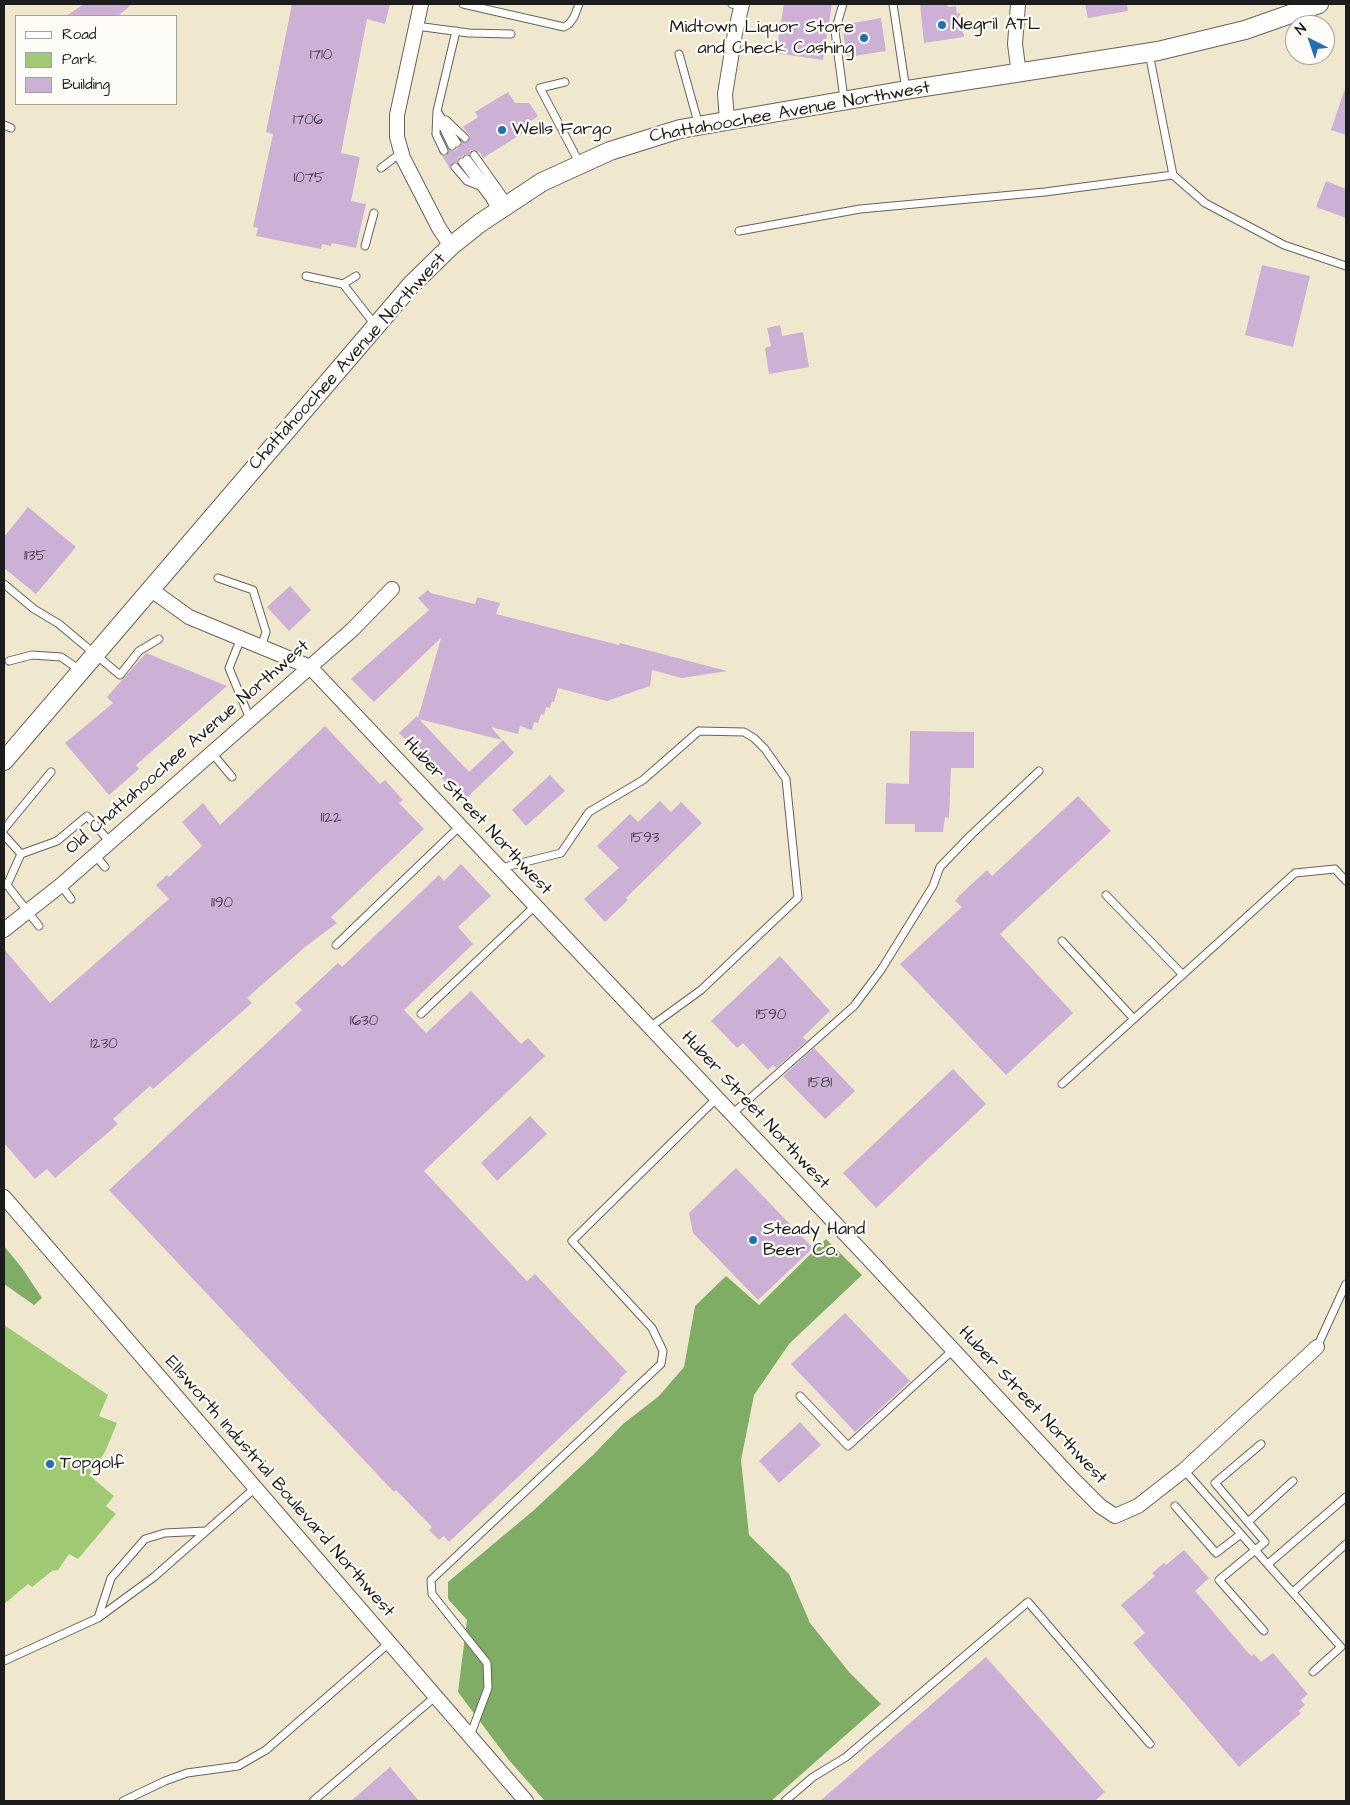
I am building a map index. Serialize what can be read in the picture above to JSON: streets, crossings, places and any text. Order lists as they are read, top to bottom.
{
  "streets": {
    "street": [
      "Chattahoochee Avenue Northwest",
      "Old Chattahoochee Avenue Northwest",
      "Huber Street Northwest",
      "Ellsworth Industrial Boulevard Northwest"
    ]
  },
  "crossings": [
    ["Chattahoochee Avenue Northwest", "Huber Street Northwest"],
    ["Old Chattahoochee Avenue Northwest", "Huber Street Northwest"]
  ],
  "places": [
    "Negril ATL",
    "Midtown Liquor Store and Check Cashing",
    "Wells Fargo",
    "Steady Hand Beer Co.",
    "Topgolf"
  ],
  "house_numbers": [
    "1710",
    "1706",
    "1075",
    "1135",
    "1122",
    "1593",
    "1190",
    "1590",
    "1630",
    "1230",
    "1581"
  ],
  "legend": ["Road", "Park", "Building"],
  "north": "top left"
}
